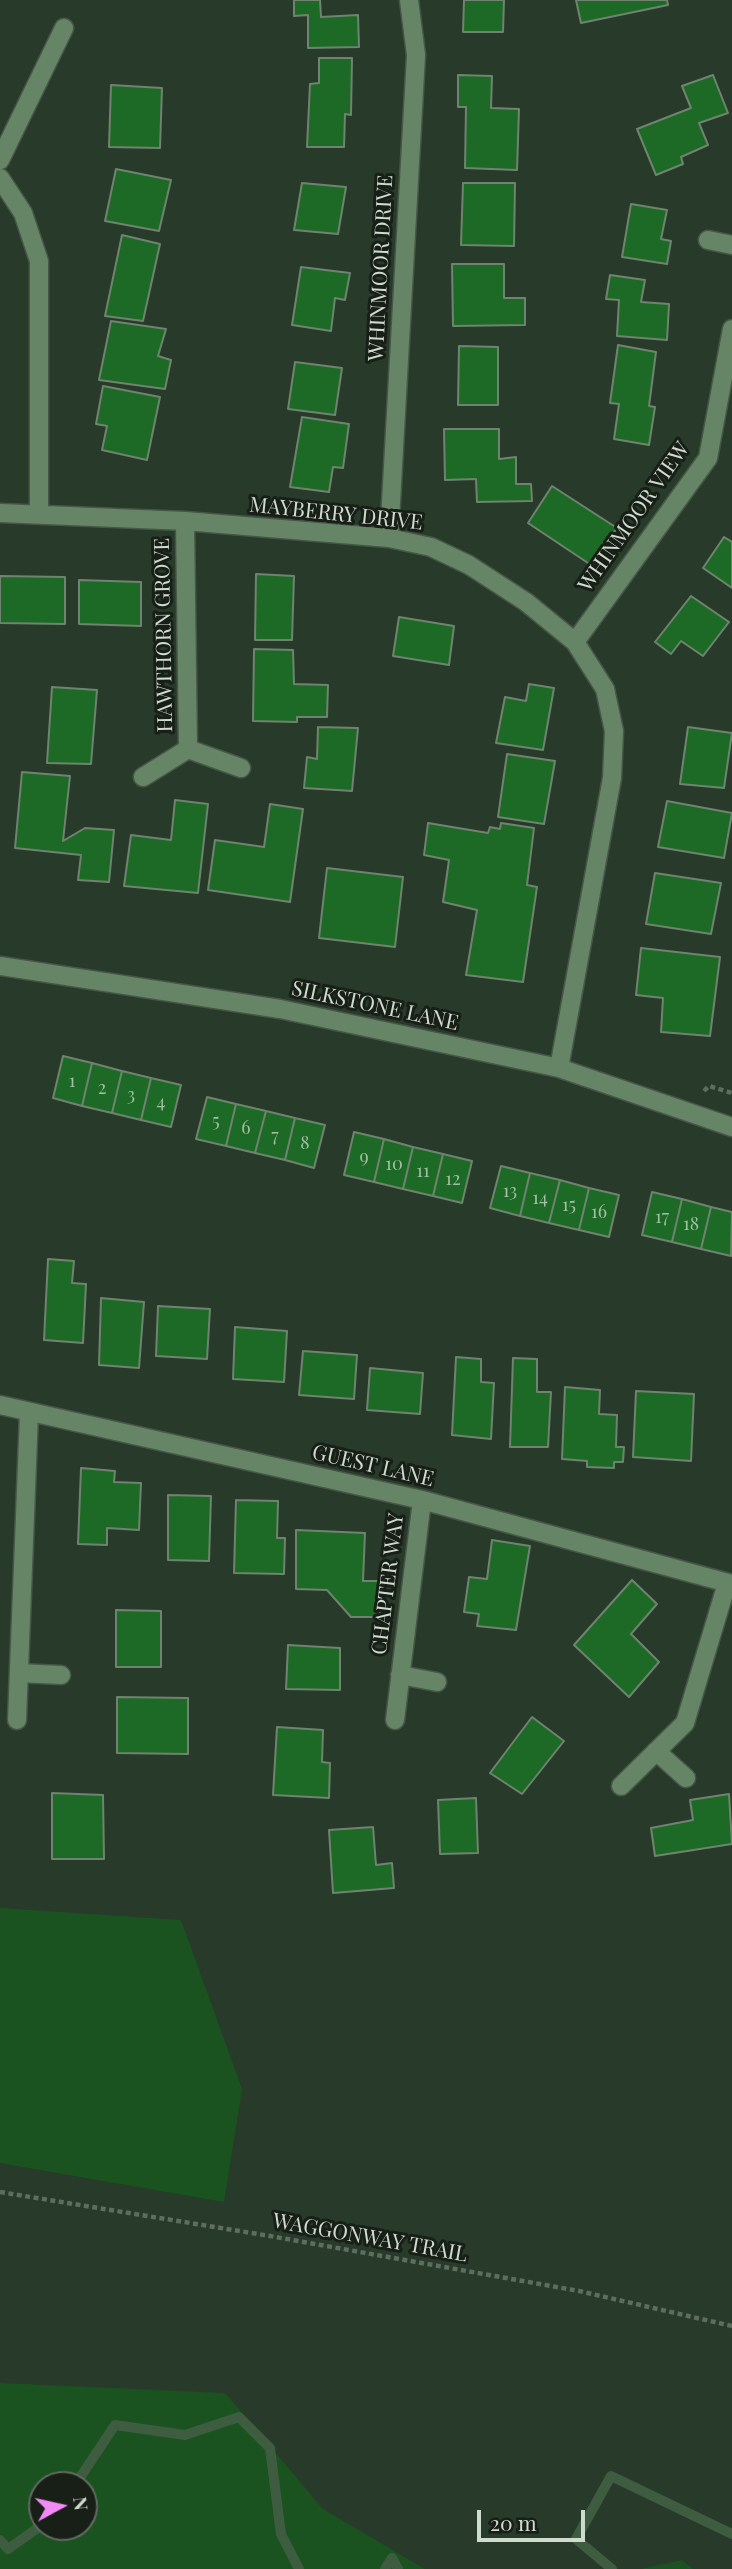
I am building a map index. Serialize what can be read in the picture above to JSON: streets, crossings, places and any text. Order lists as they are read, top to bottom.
{
  "streets": {
    "street": [
      "WHINMOOR DRIVE",
      "MAYBERRY DRIVE",
      "WHINMOOR VIEW",
      "HAWTHORN GROVE",
      "SILKSTONE LANE",
      "GUEST LANE",
      "CHAPTER WAY"
    ],
    "path": ["WAGGONWAY TRAIL"]
  },
  "crossings": [
    ["WHINMOOR DRIVE", "MAYBERRY DRIVE"],
    ["MAYBERRY DRIVE", "WHINMOOR VIEW"],
    ["MAYBERRY DRIVE", "HAWTHORN GROVE"],
    ["MAYBERRY DRIVE", "SILKSTONE LANE"],
    ["GUEST LANE", "CHAPTER WAY"]
  ],
  "house_numbers": [
    "1",
    "2",
    "3",
    "4",
    "5",
    "6",
    "7",
    "8",
    "9",
    "10",
    "11",
    "12",
    "13",
    "14",
    "15",
    "16",
    "17",
    "18"
  ],
  "scale_bar": "20 m",
  "north": "right"
}
